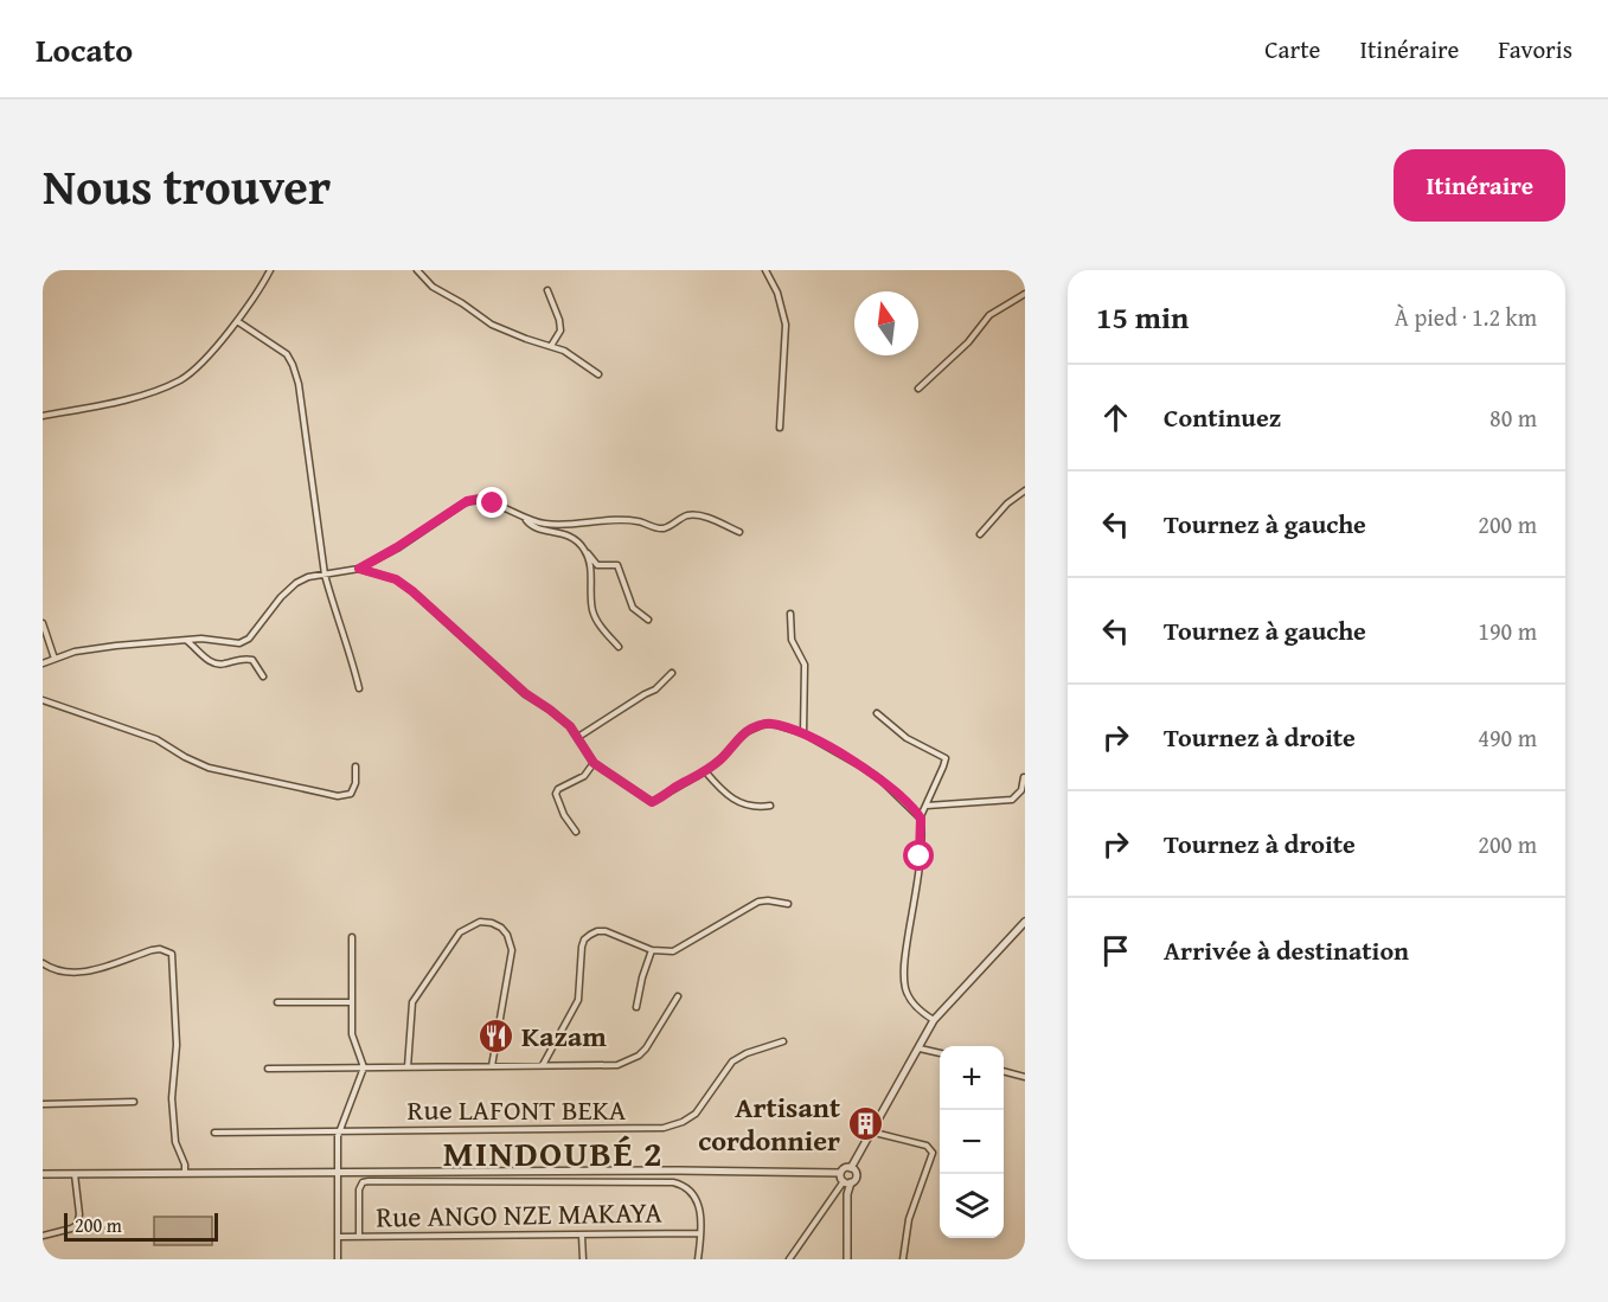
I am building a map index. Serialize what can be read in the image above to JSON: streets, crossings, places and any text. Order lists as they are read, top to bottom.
{
  "streets": {
    "street": ["Rue LAFONT BEKA", "Rue ANGO NZE MAKAYA"]
  },
  "districts": ["MINDOUBÉ 2"],
  "places": {
    "restaurant": ["Kazam"],
    "building": ["Artisant cordonnier"]
  },
  "scale_bar": "200 m",
  "north": "top",
  "page": {
    "header": "Locato",
    "nav": ["Carte", "Itinéraire", "Favoris"],
    "title": "Nous trouver",
    "buttons": "Itinéraire",
    "heading": ["15 min", "À pied · 1.2 km"],
    "list": [
      ["Continuez", "80 m"],
      ["Tournez à gauche", "200 m"],
      ["Tournez à gauche", "190 m"],
      ["Tournez à droite", "490 m"],
      ["Tournez à droite", "200 m"],
      "Arrivée à destination"
    ],
    "map_buttons": ["+", "−"],
    "scale": "200 m"
  }
}
